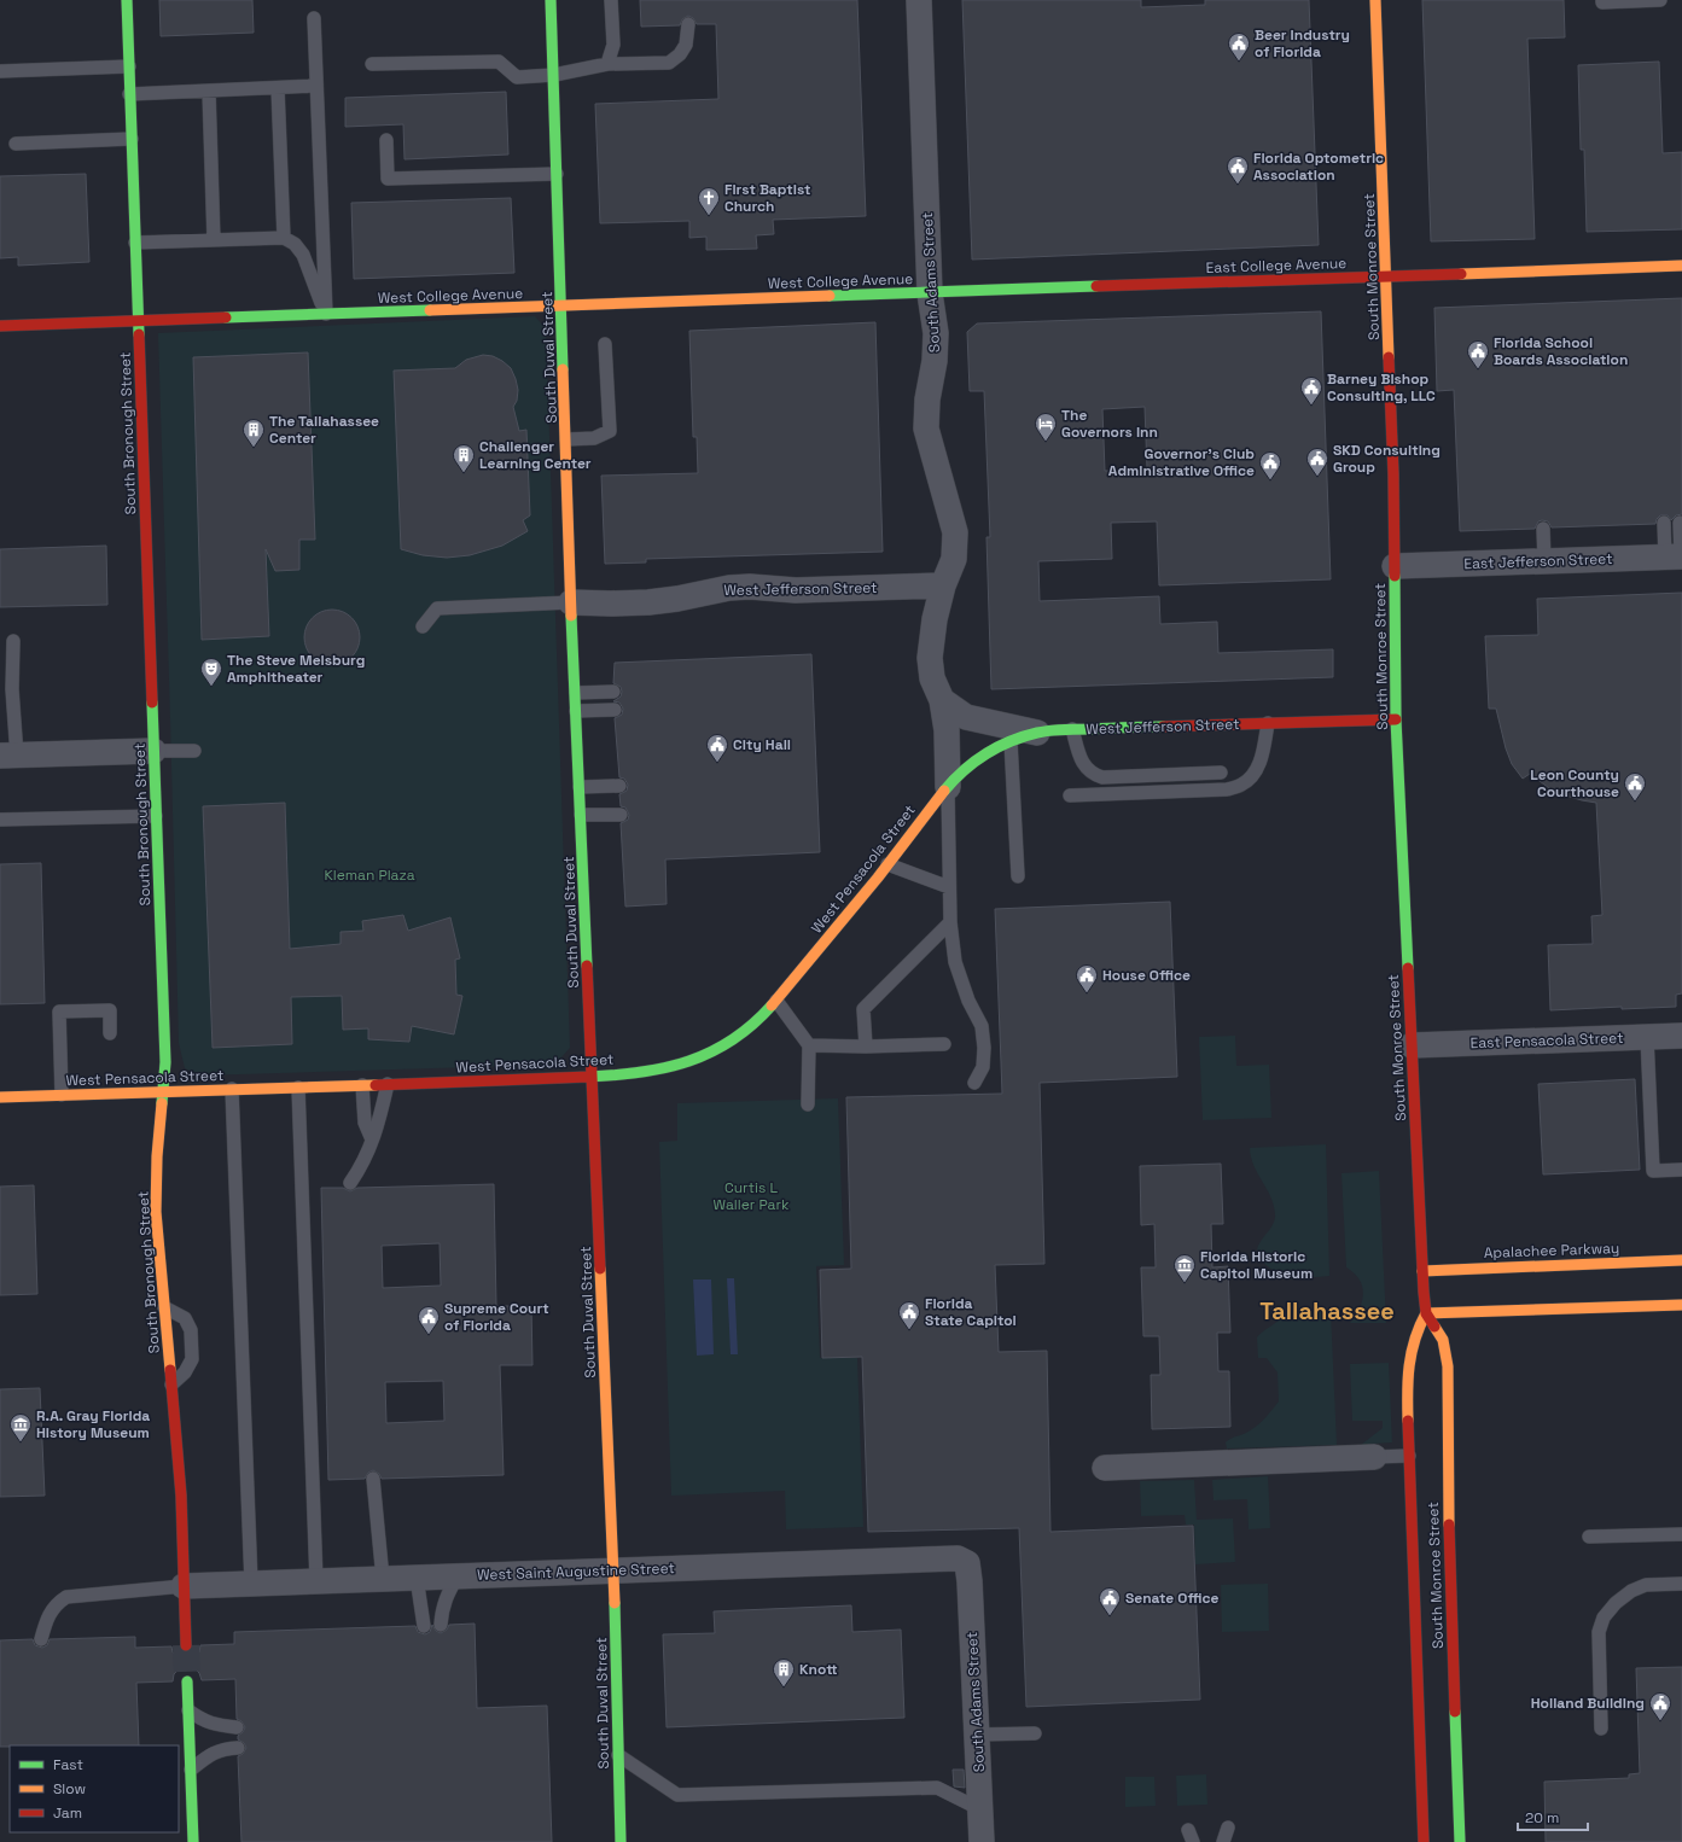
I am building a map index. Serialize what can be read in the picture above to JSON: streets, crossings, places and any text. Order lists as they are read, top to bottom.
{
  "streets": {
    "main road": [
      "East College Avenue",
      "South Monroe Street",
      "West College Avenue",
      "South Duval Street",
      "South Bronough Street",
      "West Jefferson Street",
      "West Pensacola Street",
      "Apalachee Parkway"
    ],
    "street": [
      "South Adams Street",
      "East Jefferson Street",
      "East Pensacola Street",
      "West Saint Augustine Street"
    ]
  },
  "crossings": [
    ["East College Avenue", "South Monroe Street"],
    ["East College Avenue", "West College Avenue"],
    ["East College Avenue", "South Adams Street"],
    ["South Monroe Street", "East Jefferson Street"],
    ["South Monroe Street", "West Jefferson Street"],
    ["South Monroe Street", "East Pensacola Street"],
    ["South Monroe Street", "Apalachee Parkway"],
    ["West College Avenue", "South Adams Street"],
    ["West College Avenue", "South Duval Street"],
    ["West College Avenue", "South Bronough Street"],
    ["South Adams Street", "West Jefferson Street"],
    ["South Adams Street", "West Pensacola Street"],
    ["South Adams Street", "West Saint Augustine Street"],
    ["South Duval Street", "West Jefferson Street"],
    ["South Duval Street", "West Pensacola Street"],
    ["South Duval Street", "West Saint Augustine Street"],
    ["South Bronough Street", "West Pensacola Street"],
    ["South Bronough Street", "West Saint Augustine Street"],
    ["West Jefferson Street", "West Pensacola Street"]
  ],
  "districts": ["Tallahassee"],
  "parks": ["Kleman Plaza", "Curtis L Waller Park"],
  "places": {
    "public building": [
      "Beer Industry of Florida",
      "Florida Optometric Association",
      "Florida School Boards Association",
      "Barney Bishop Consulting, LLC",
      "SKD Consulting Group",
      "Governor's Club Administrative Office",
      "City Hall",
      "Leon County Courthouse",
      "House Office",
      "Florida State Capitol",
      "Supreme Court of Florida",
      "Senate Office",
      "Holland Building"
    ],
    "church": ["First Baptist Church"],
    "hotel": ["The Governors Inn"],
    "building": ["The Tallahassee Center", "Challenger Learning Center", "Knott"],
    "theatre": ["The Steve Meisburg Amphitheater"],
    "museum": ["Florida Historic Capitol Museum", "R.A. Gray Florida History Museum"]
  },
  "legend": ["Fast", "Slow", "Jam"],
  "scale_bar": "20 m"
}
